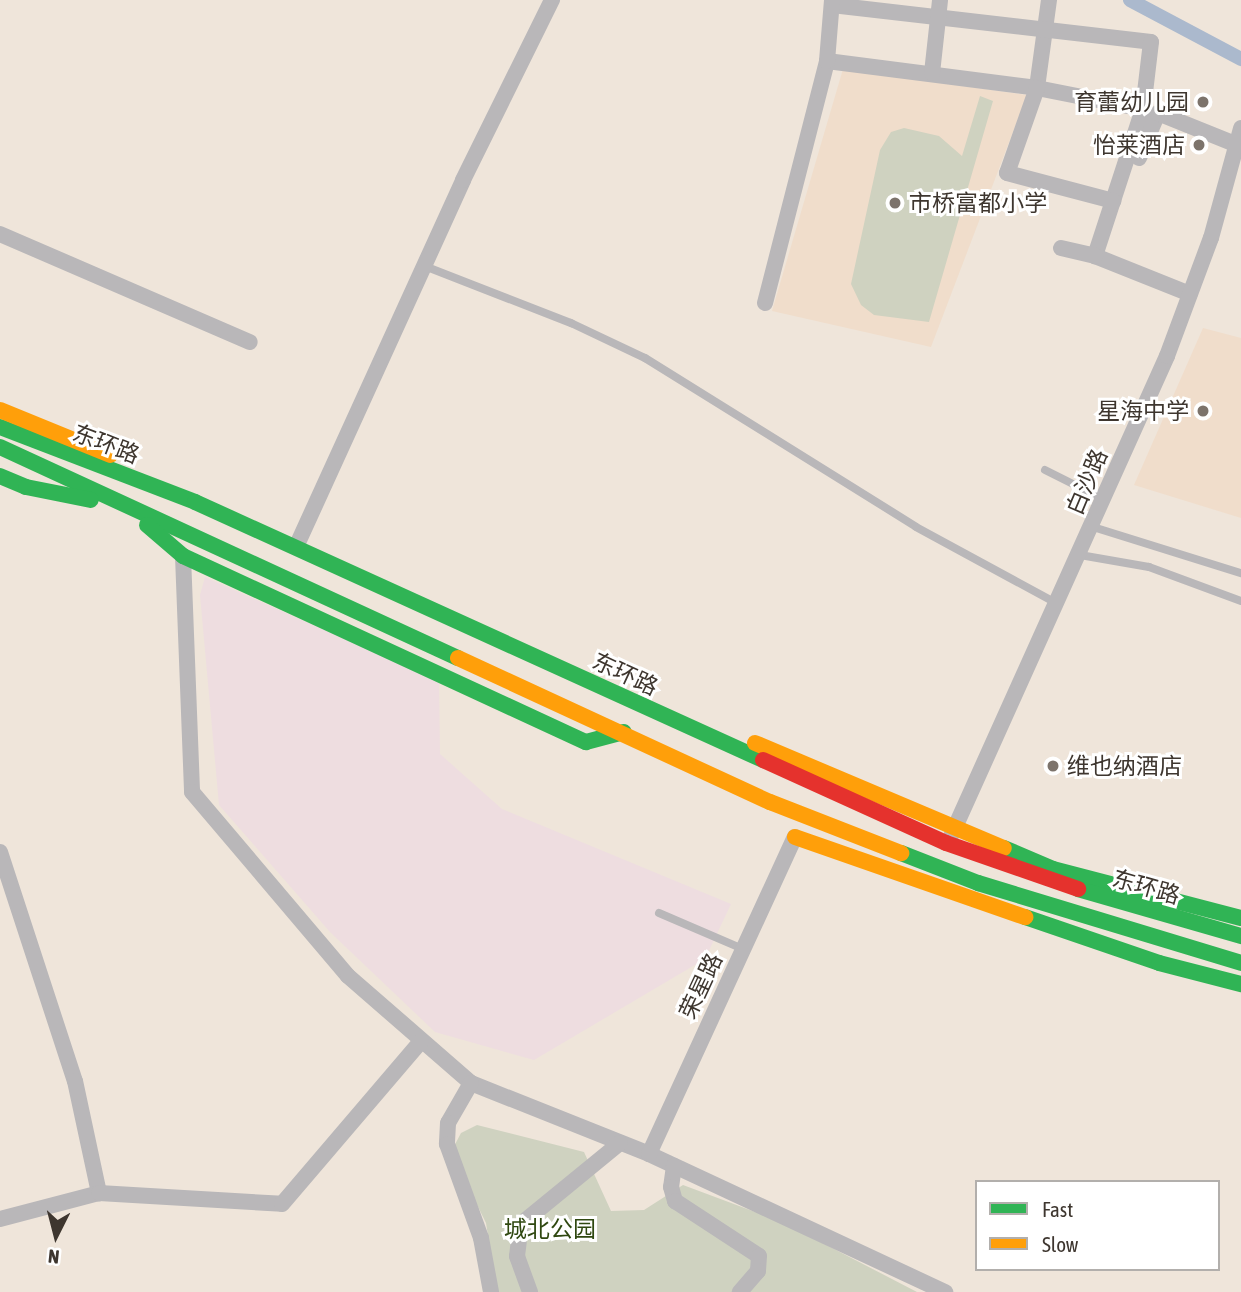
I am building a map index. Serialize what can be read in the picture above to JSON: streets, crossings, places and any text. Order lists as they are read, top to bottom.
{
  "streets": {
    "main road": ["东环路"],
    "street": ["白沙路", "荣星路"]
  },
  "crossings": [
    ["东环路", "白沙路"]
  ],
  "parks": ["城北公园"],
  "places": [
    "育蕾幼儿园",
    "怡莱酒店",
    "市桥富都小学",
    "星海中学",
    "维也纳酒店"
  ],
  "legend": ["Fast", "Slow"],
  "north": "bottom"
}
